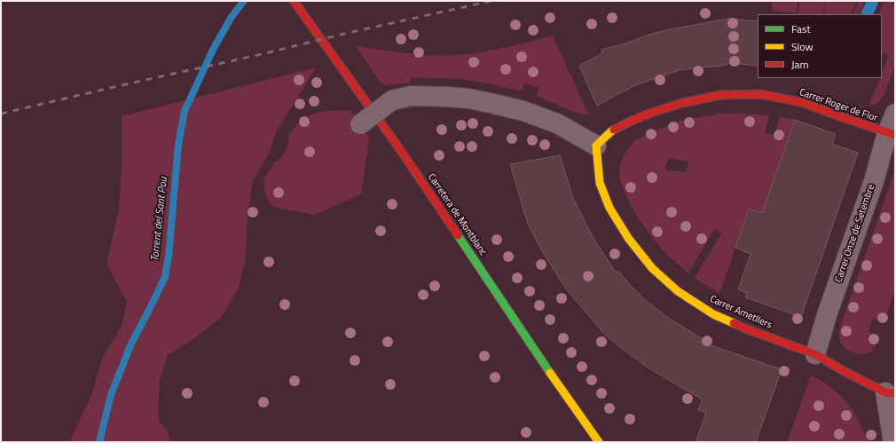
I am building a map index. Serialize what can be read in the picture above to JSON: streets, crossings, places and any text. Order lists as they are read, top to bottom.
{
  "streets": {
    "street": [
      "Carrer Roger de Flor",
      "Carretera de Montblanc",
      "Carrer Onze de Setembre",
      "Carrer Ametllers"
    ]
  },
  "crossings": [
    ["Carrer Roger de Flor", "Carrer Onze de Setembre"],
    ["Carrer Roger de Flor", "Carrer Ametllers"],
    ["Carrer Onze de Setembre", "Carrer Ametllers"]
  ],
  "water": ["Torrent del Sant Pou"],
  "legend": ["Fast", "Slow", "Jam"]
}
